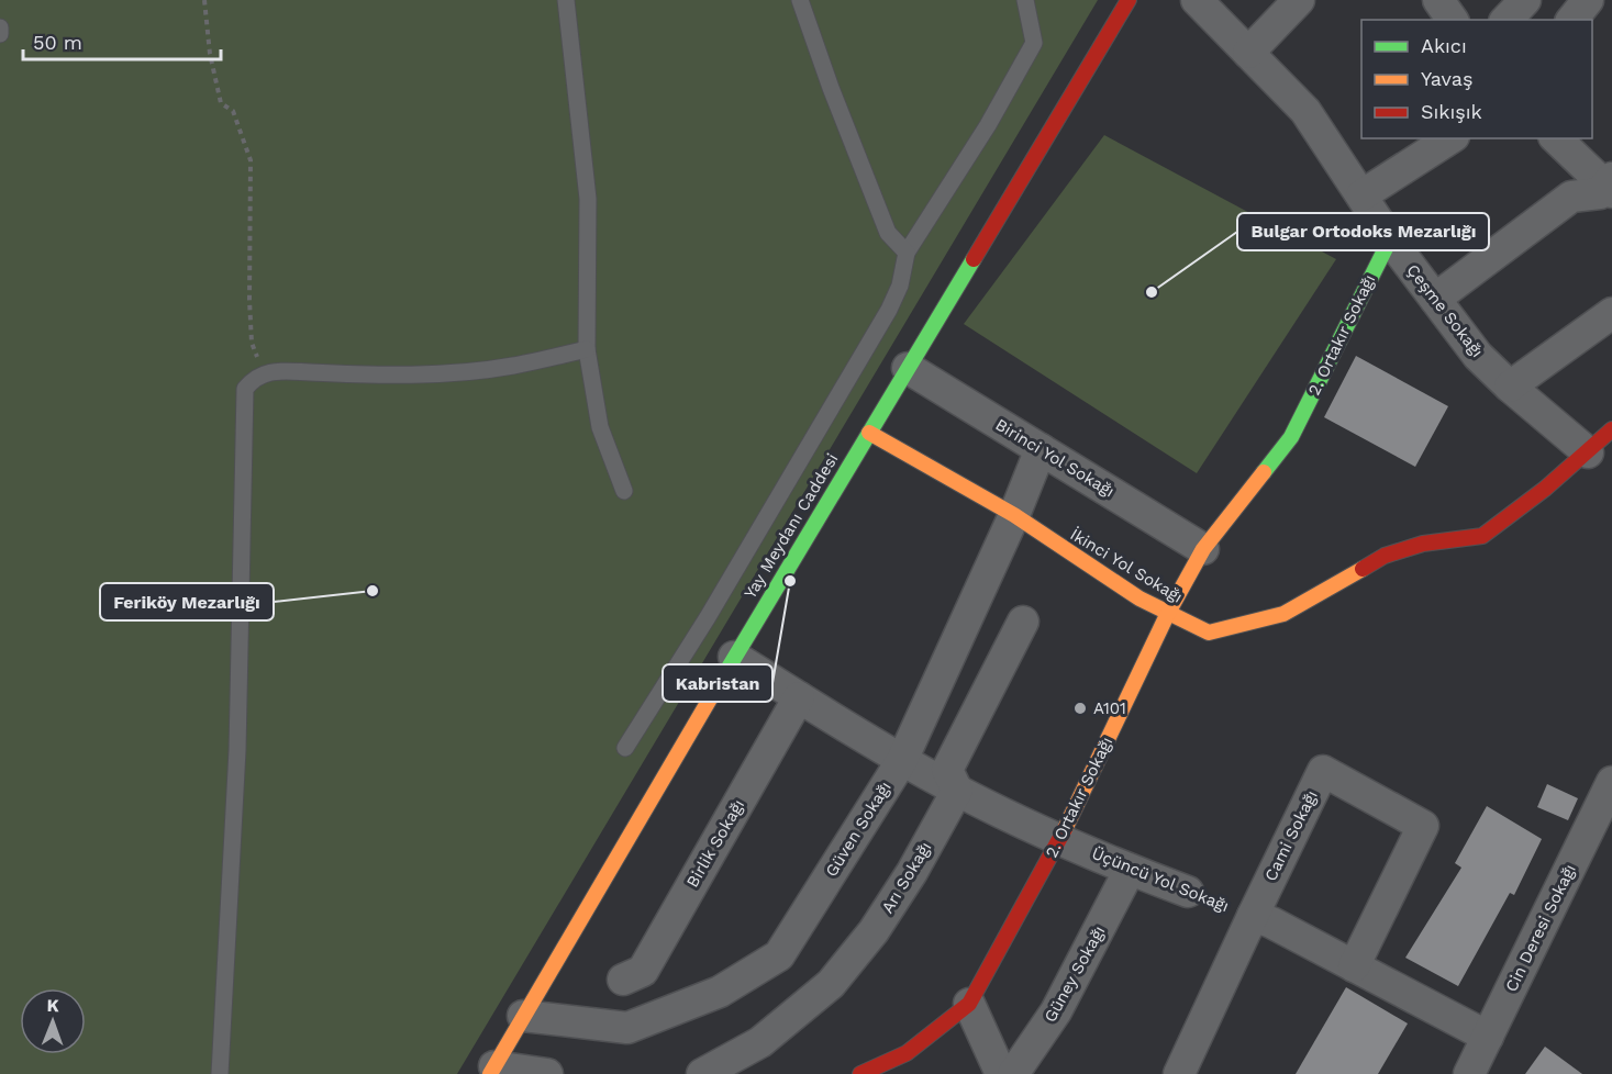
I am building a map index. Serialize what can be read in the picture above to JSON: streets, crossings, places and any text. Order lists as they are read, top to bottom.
{
  "streets": {
    "street": [
      "Çeşme Sokağı",
      "2. Ortakır Sokağı",
      "Birinci Yol Sokağı",
      "Yay Meydanı Caddesi",
      "İkinci Yol Sokağı",
      "Güven Sokağı",
      "Cami Sokağı",
      "Birlik Sokağı",
      "Arı Sokağı",
      "Üçüncü Yol Sokağı",
      "Cin Deresi Sokağı",
      "Güney Sokağı"
    ]
  },
  "crossings": [
    ["Çeşme Sokağı", "2. Ortakır Sokağı"],
    ["Çeşme Sokağı", "İkinci Yol Sokağı"],
    ["2. Ortakır Sokağı", "Birinci Yol Sokağı"],
    ["2. Ortakır Sokağı", "İkinci Yol Sokağı"],
    ["2. Ortakır Sokağı", "Üçüncü Yol Sokağı"],
    ["Birinci Yol Sokağı", "Yay Meydanı Caddesi"],
    ["Birinci Yol Sokağı", "Güven Sokağı"],
    ["Yay Meydanı Caddesi", "İkinci Yol Sokağı"],
    ["Yay Meydanı Caddesi", "Güven Sokağı"],
    ["Yay Meydanı Caddesi", "Üçüncü Yol Sokağı"],
    ["İkinci Yol Sokağı", "Güven Sokağı"],
    ["Güven Sokağı", "Üçüncü Yol Sokağı"],
    ["Birlik Sokağı", "Üçüncü Yol Sokağı"],
    ["Arı Sokağı", "Üçüncü Yol Sokağı"],
    ["Üçüncü Yol Sokağı", "Güney Sokağı"]
  ],
  "places": [
    "Bulgar Ortodoks Mezarlığı",
    "Kabristan",
    "Feriköy Mezarlığı",
    "A101"
  ],
  "legend": ["Akıcı", "Yavaş", "Sıkışık"],
  "scale_bar": "50 m",
  "north": "top"
}
